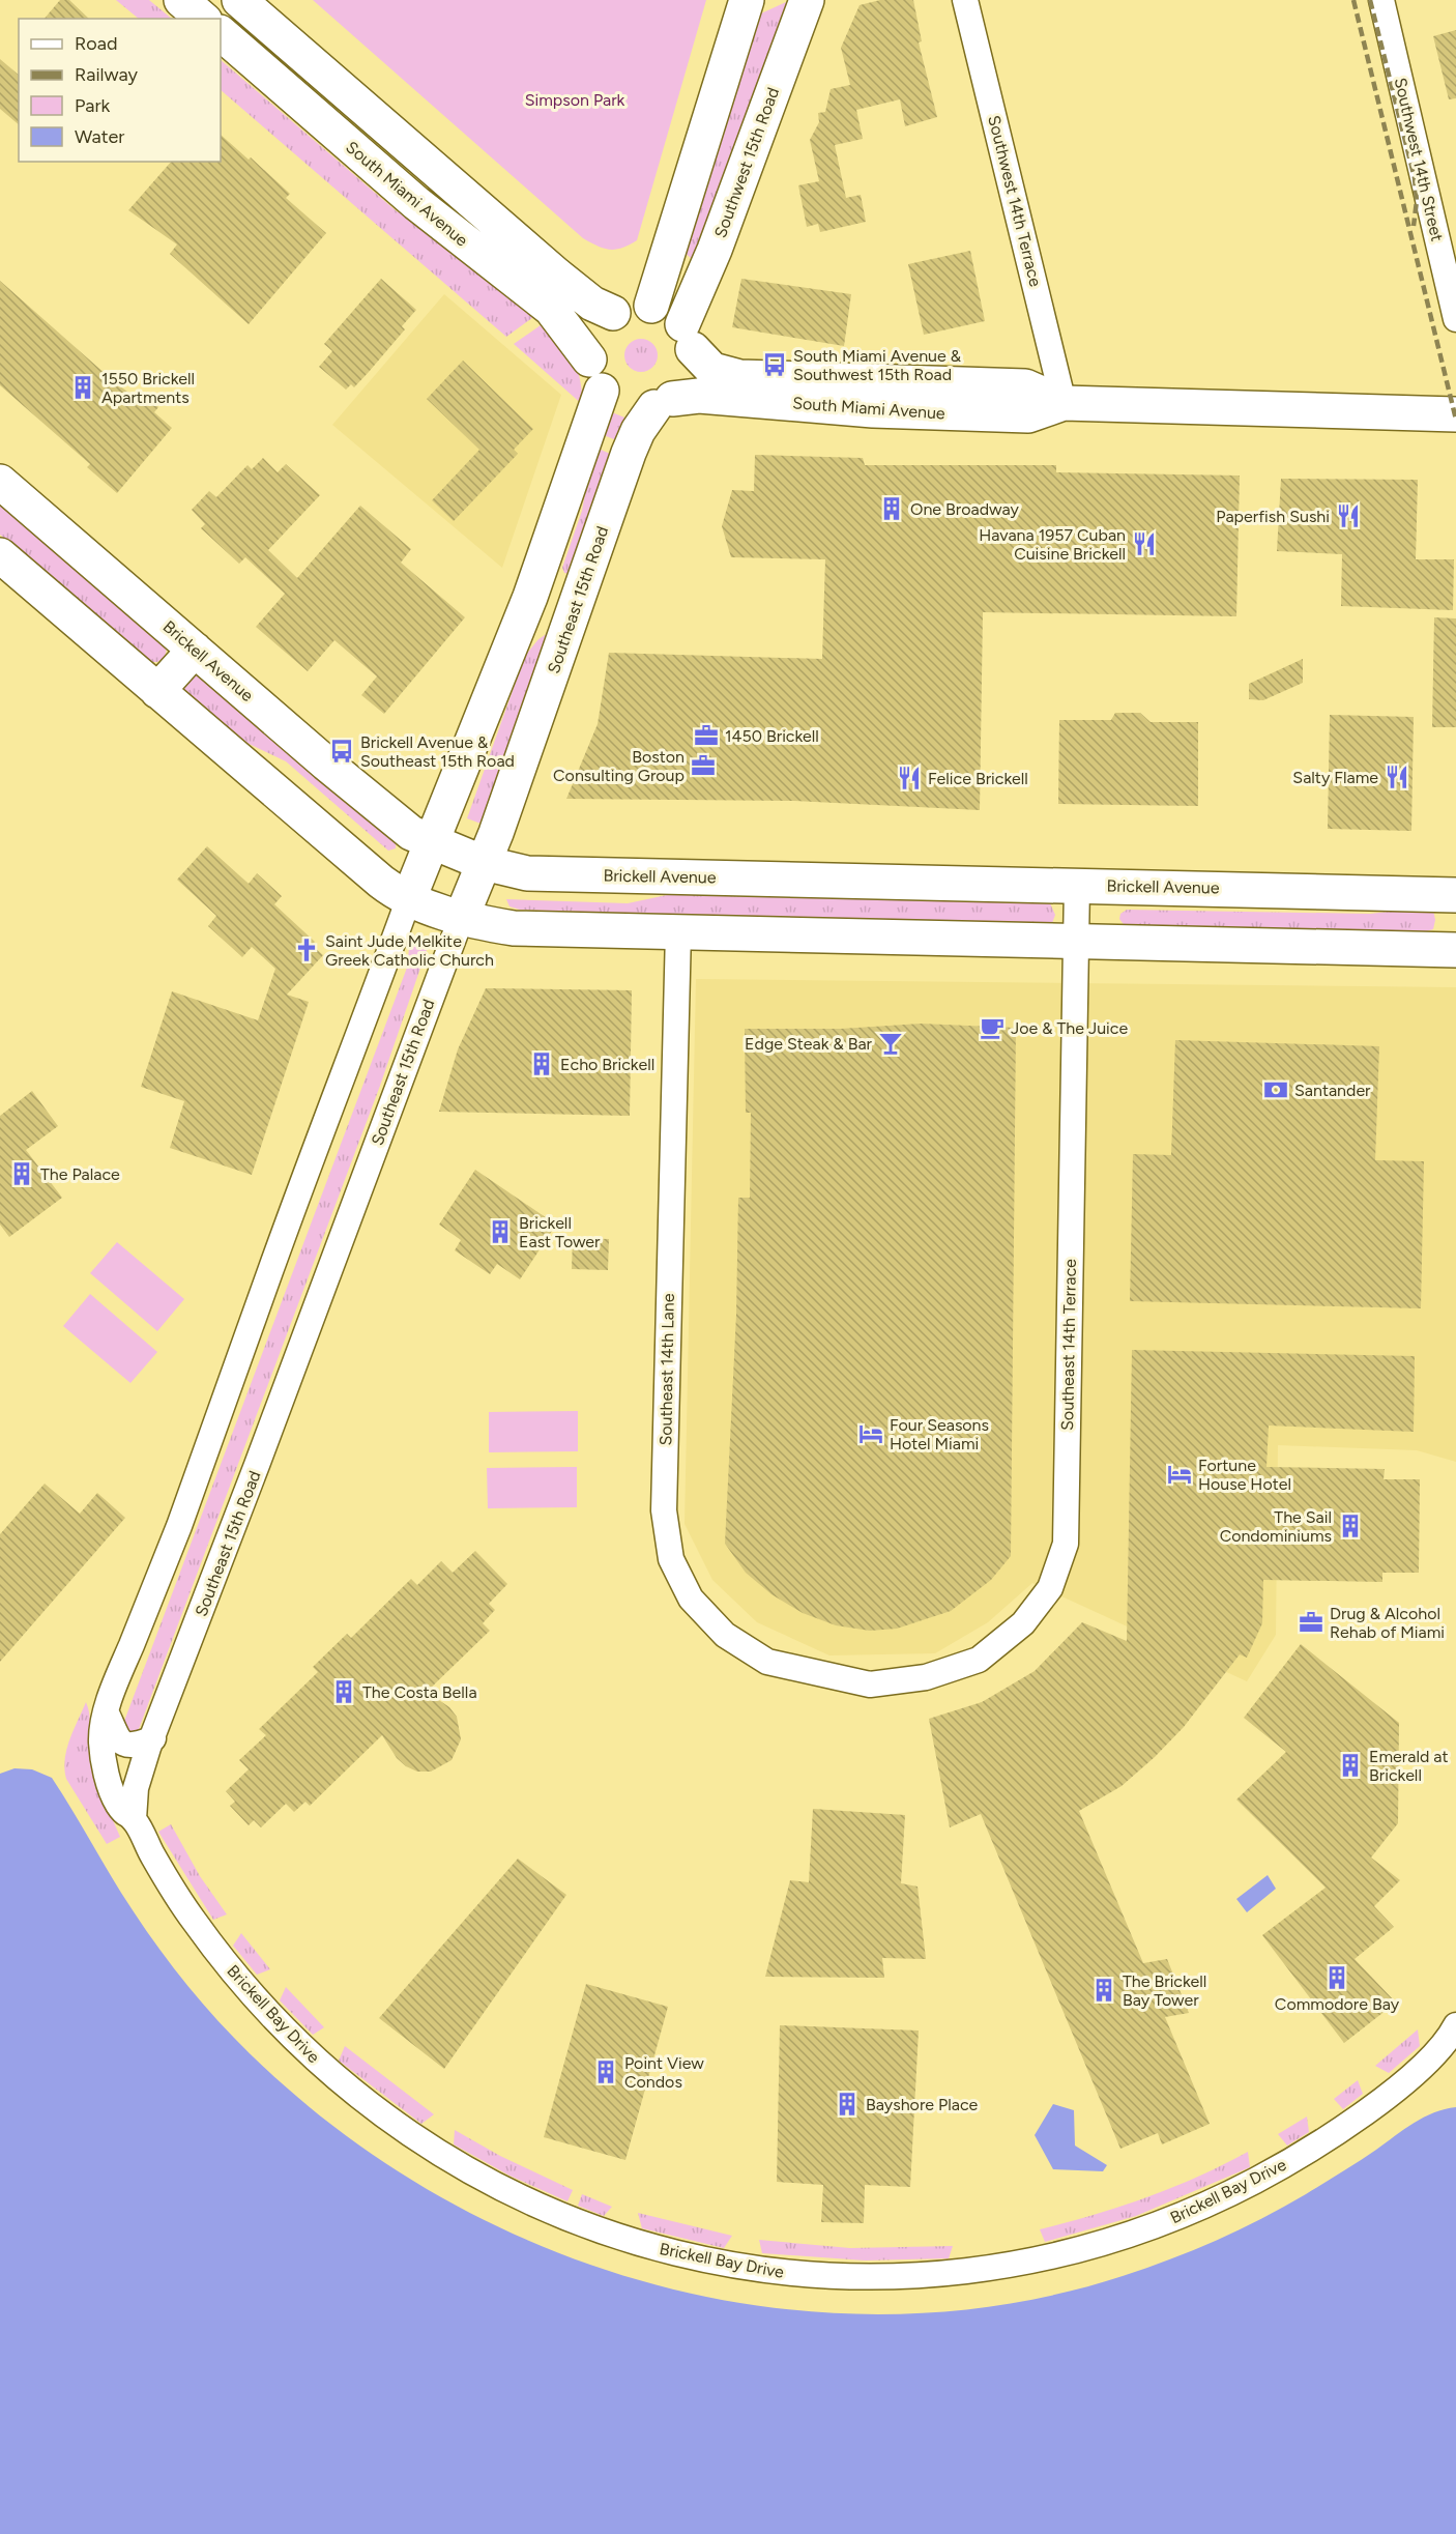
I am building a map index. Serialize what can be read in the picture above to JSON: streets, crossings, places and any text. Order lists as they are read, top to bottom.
{
  "streets": {
    "main road": [
      "Southwest 15th Road",
      "South Miami Avenue",
      "Southeast 15th Road",
      "Brickell Avenue"
    ],
    "street": [
      "Southwest 14th Street",
      "Southwest 14th Terrace",
      "Southeast 14th Terrace",
      "Southeast 14th Lane",
      "Brickell Bay Drive"
    ]
  },
  "crossings": [
    ["Southwest 15th Road", "South Miami Avenue"],
    ["Southwest 15th Road", "Southeast 15th Road"],
    ["South Miami Avenue", "Southwest 14th Terrace"],
    ["South Miami Avenue", "Southeast 15th Road"],
    ["Southeast 15th Road", "Brickell Avenue"],
    ["Southeast 15th Road", "Brickell Bay Drive"],
    ["Brickell Avenue", "Southeast 14th Terrace"],
    ["Southeast 14th Terrace", "Southeast 14th Lane"]
  ],
  "parks": ["Simpson Park"],
  "places": {
    "bus stop": ["South Miami Avenue & Southwest 15th Road", "Brickell Avenue & Southeast 15th Road"],
    "building": [
      "1550 Brickell Apartments",
      "One Broadway",
      "Echo Brickell",
      "The Palace",
      "Brickell East Tower",
      "The Sail Condominiums",
      "The Costa Bella",
      "Emerald at Brickell",
      "Commodore Bay",
      "The Brickell Bay Tower",
      "Point View Condos",
      "Bayshore Place"
    ],
    "restaurant": [
      "Paperfish Sushi",
      "Havana 1957 Cuban Cuisine Brickell",
      "Salty Flame",
      "Felice Brickell"
    ],
    "office": ["1450 Brickell", "Boston Consulting Group", "Drug & Alcohol Rehab of Miami"],
    "church": ["Saint Jude Melkite Greek Catholic Church"],
    "cafe": ["Joe & The Juice"],
    "bar": ["Edge Steak & Bar"],
    "bank": ["Santander"],
    "hotel": ["Four Seasons Hotel Miami", "Fortune House Hotel"]
  },
  "legend": [
    "Road",
    "Railway",
    "Park",
    "Water"
  ]
}
